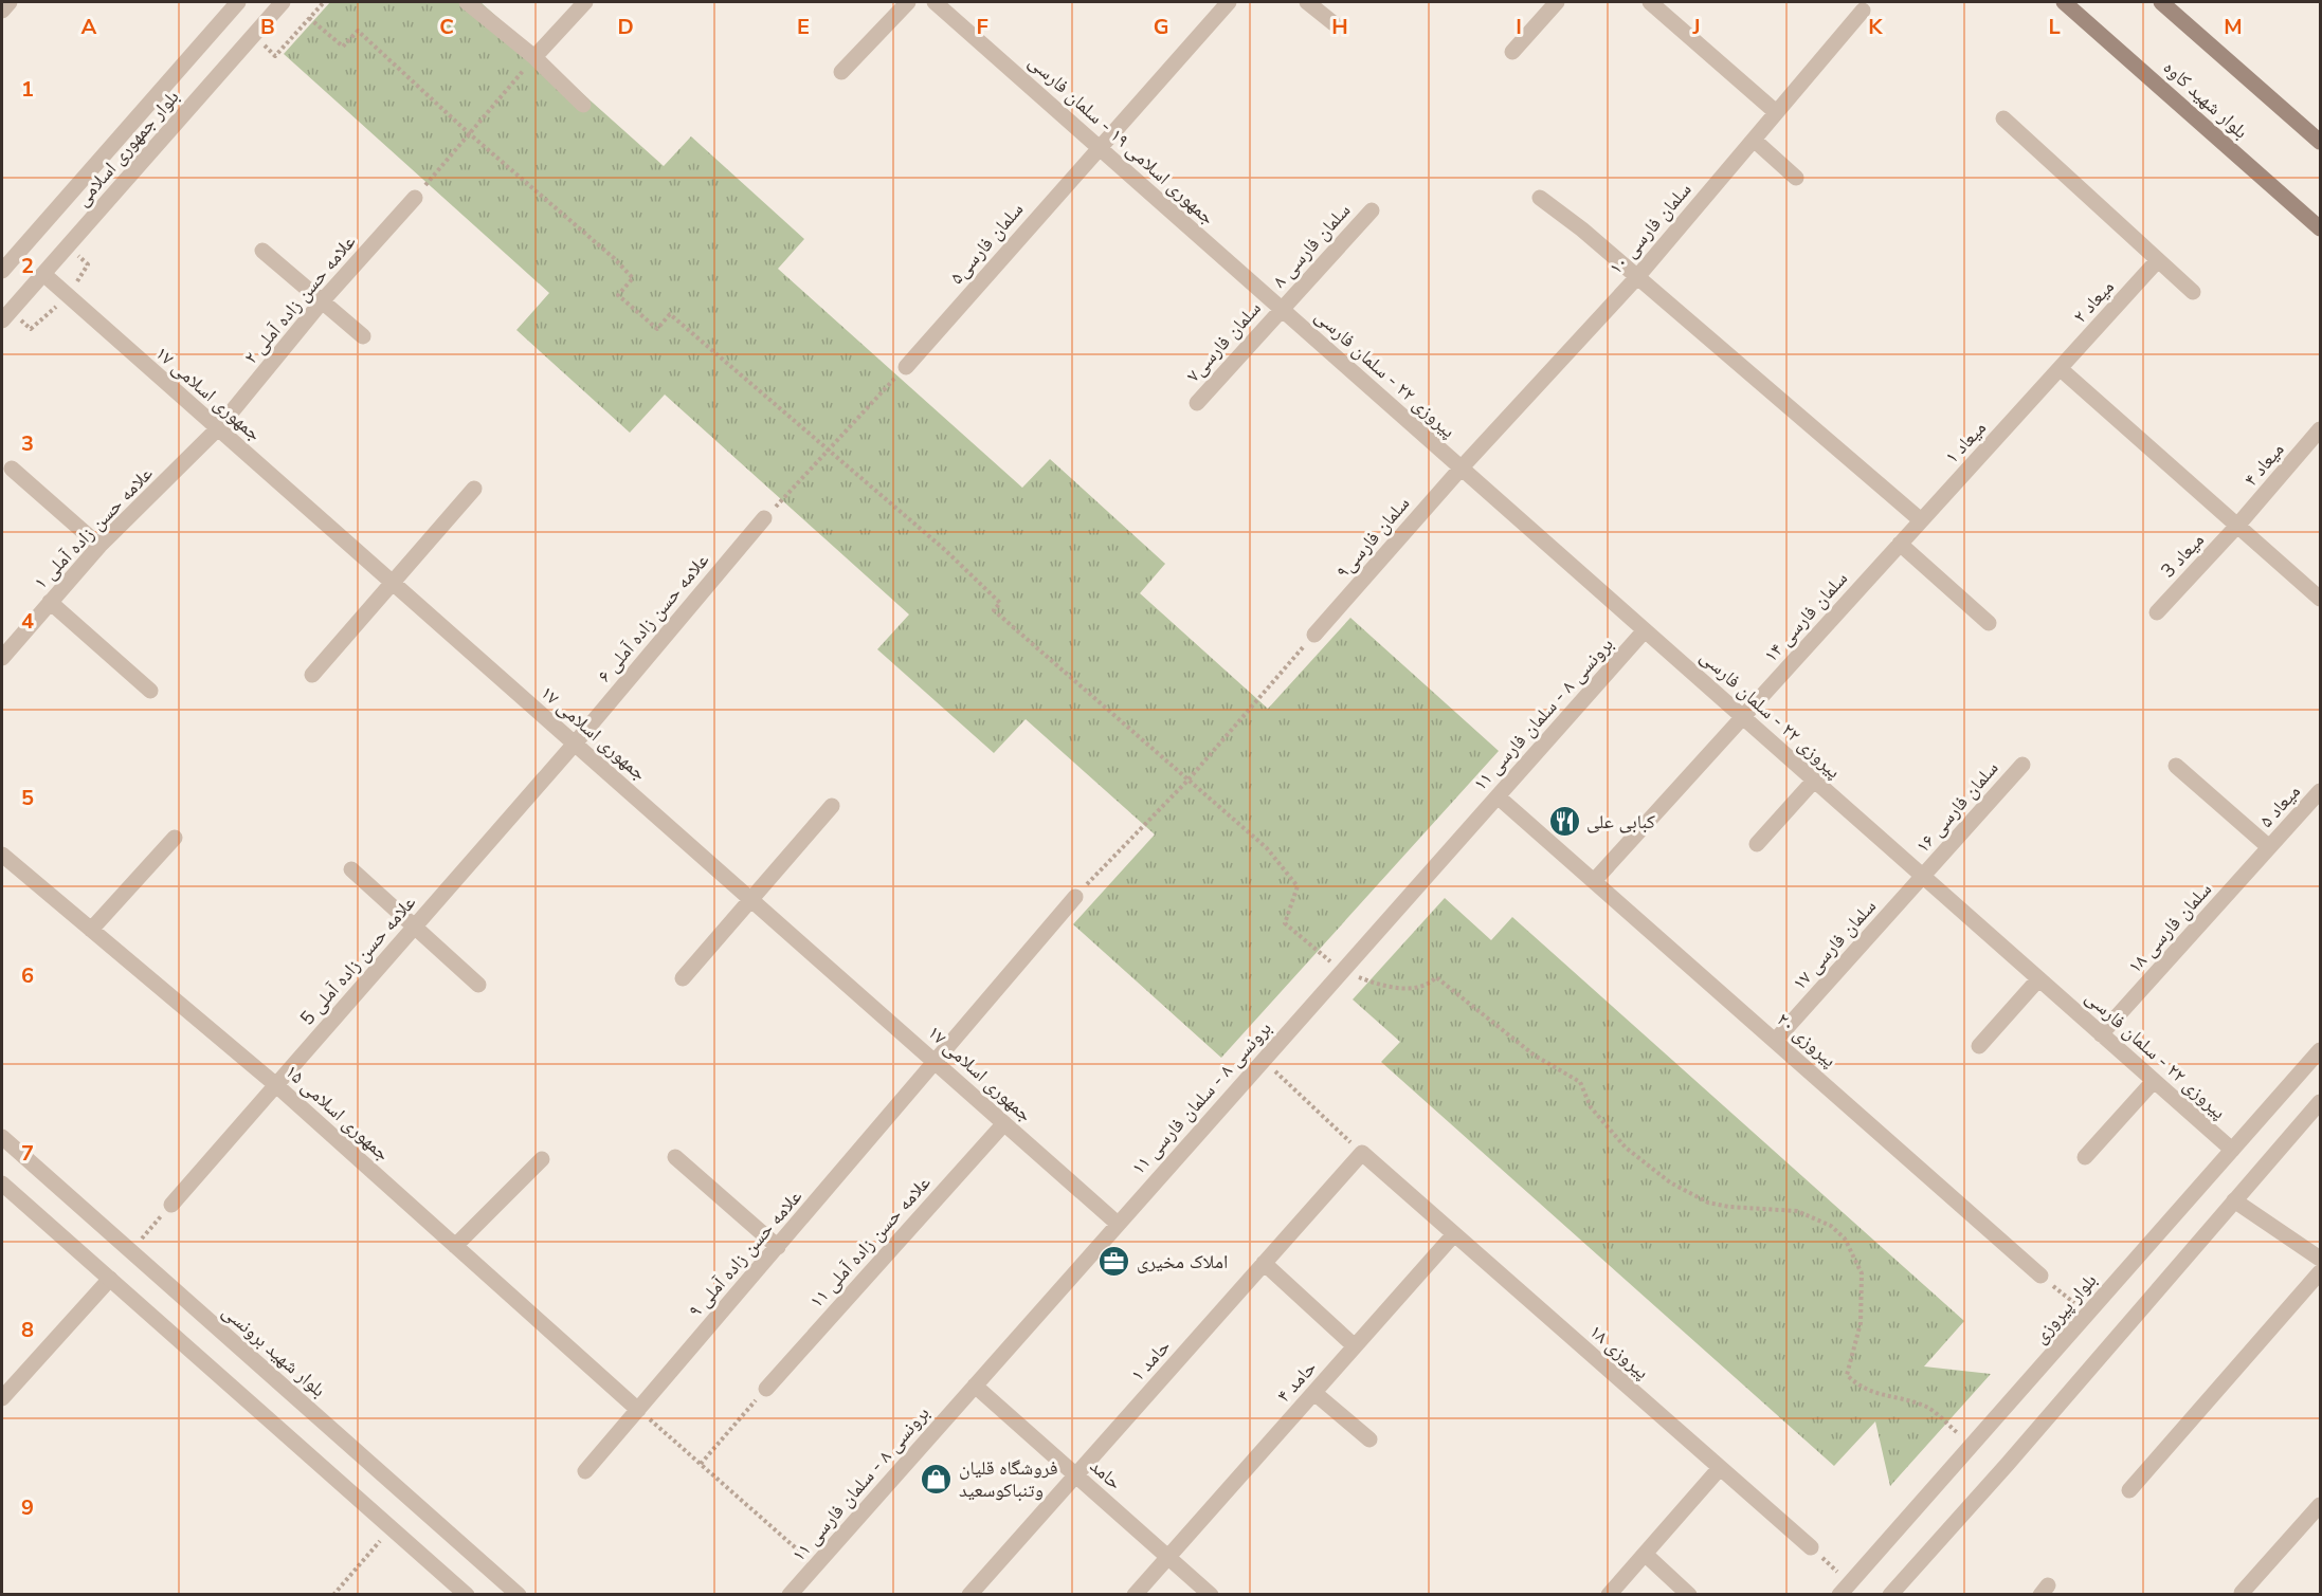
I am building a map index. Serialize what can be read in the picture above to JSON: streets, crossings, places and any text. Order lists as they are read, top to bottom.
{
  "streets": {
    "main road": ["بلوار شهید کاوه"],
    "street": [
      "جمهوری اسلامی ۱۹ - سلمان فارسی",
      "بلوار جمهوری اسلامی",
      "سلمان فارسی ۱۰",
      "سلمان فارسی۵",
      "سلمان فارسی ۸",
      "علامه حسن زاده آملی ۲",
      "میعاد ۲",
      "سلمان فارسی۷",
      "پیروزی ۲۲ - سلمان فارسی",
      "جمهوری اسلامی ۱۷",
      "میعاد ۱",
      "میعاد ۴",
      "علامه حسن زاده آملی ۱",
      "سلمان فارسی۹",
      "میعاد 3",
      "سلمان فارسی ۱۴",
      "علامه حسن زاده آملی ۶",
      "برونسی ۸ - سلمان فارسی ۱۱",
      "میعاد ۵",
      "سلمان فارسی ۱۶",
      "سلمان فارسی ۱۸",
      "سلمان فارسی ۱۷",
      "علامه حسن زاده آملی 5",
      "پیروزی ۲۰",
      "جمهوری اسلامی ۱۵",
      "علامه حسن زاده آملی ۱۱",
      "علامه حسن زاده آملی ۹",
      "بلوار پیروزی",
      "بلوار شهید برونسی",
      "پیروزی ۱۸",
      "حامد ۱",
      "حامد ۴",
      "حامد"
    ]
  },
  "crossings": [
    ["جمهوری اسلامی ۱۹ - سلمان فارسی", "سلمان فارسی۵"],
    ["جمهوری اسلامی ۱۹ - سلمان فارسی", "سلمان فارسی ۸"],
    ["جمهوری اسلامی ۱۹ - سلمان فارسی", "سلمان فارسی۷"],
    ["جمهوری اسلامی ۱۹ - سلمان فارسی", "پیروزی ۲۲ - سلمان فارسی"],
    ["بلوار جمهوری اسلامی", "جمهوری اسلامی ۱۷"],
    ["سلمان فارسی ۱۰", "پیروزی ۲۲ - سلمان فارسی"],
    ["سلمان فارسی ۱۰", "سلمان فارسی۹"],
    ["سلمان فارسی ۸", "سلمان فارسی۷"],
    ["سلمان فارسی ۸", "پیروزی ۲۲ - سلمان فارسی"],
    ["علامه حسن زاده آملی ۲", "جمهوری اسلامی ۱۷"],
    ["علامه حسن زاده آملی ۲", "علامه حسن زاده آملی ۱"],
    ["میعاد ۲", "میعاد ۱"],
    ["سلمان فارسی۷", "پیروزی ۲۲ - سلمان فارسی"],
    ["پیروزی ۲۲ - سلمان فارسی", "سلمان فارسی۹"],
    ["پیروزی ۲۲ - سلمان فارسی", "سلمان فارسی ۱۴"],
    ["پیروزی ۲۲ - سلمان فارسی", "برونسی ۸ - سلمان فارسی ۱۱"],
    ["پیروزی ۲۲ - سلمان فارسی", "سلمان فارسی ۱۶"],
    ["پیروزی ۲۲ - سلمان فارسی", "سلمان فارسی ۱۸"],
    ["پیروزی ۲۲ - سلمان فارسی", "سلمان فارسی ۱۷"],
    ["پیروزی ۲۲ - سلمان فارسی", "بلوار پیروزی"],
    ["جمهوری اسلامی ۱۷", "علامه حسن زاده آملی ۱"],
    ["جمهوری اسلامی ۱۷", "علامه حسن زاده آملی ۶"],
    ["جمهوری اسلامی ۱۷", "برونسی ۸ - سلمان فارسی ۱۱"],
    ["جمهوری اسلامی ۱۷", "علامه حسن زاده آملی 5"],
    ["جمهوری اسلامی ۱۷", "علامه حسن زاده آملی ۱۱"],
    ["جمهوری اسلامی ۱۷", "علامه حسن زاده آملی ۹"],
    ["میعاد ۱", "سلمان فارسی ۱۴"],
    ["میعاد ۴", "میعاد 3"],
    ["سلمان فارسی ۱۴", "پیروزی ۲۰"],
    ["علامه حسن زاده آملی ۶", "علامه حسن زاده آملی 5"],
    ["برونسی ۸ - سلمان فارسی ۱۱", "پیروزی ۲۰"],
    ["برونسی ۸ - سلمان فارسی ۱۱", "حامد"],
    ["میعاد ۵", "سلمان فارسی ۱۸"],
    ["سلمان فارسی ۱۶", "سلمان فارسی ۱۷"],
    ["سلمان فارسی ۱۷", "پیروزی ۲۰"],
    ["علامه حسن زاده آملی 5", "جمهوری اسلامی ۱۵"],
    ["جمهوری اسلامی ۱۵", "علامه حسن زاده آملی ۹"],
    ["پیروزی ۱۸", "حامد ۱"],
    ["پیروزی ۱۸", "حامد ۴"],
    ["حامد ۱", "حامد"],
    ["حامد ۴", "حامد"]
  ],
  "places": {
    "restaurant": ["کبابی علی"],
    "office": ["املاک مخیری"],
    "shop": ["فروشگاه قلیان وتنباکوسعید"]
  },
  "grid": {
    "columns": [
      "A",
      "B",
      "C",
      "D",
      "E",
      "F",
      "G",
      "H",
      "I",
      "J",
      "K",
      "L",
      "M"
    ],
    "rows": [
      "1",
      "2",
      "3",
      "4",
      "5",
      "6",
      "7",
      "8",
      "9"
    ]
  }
}
